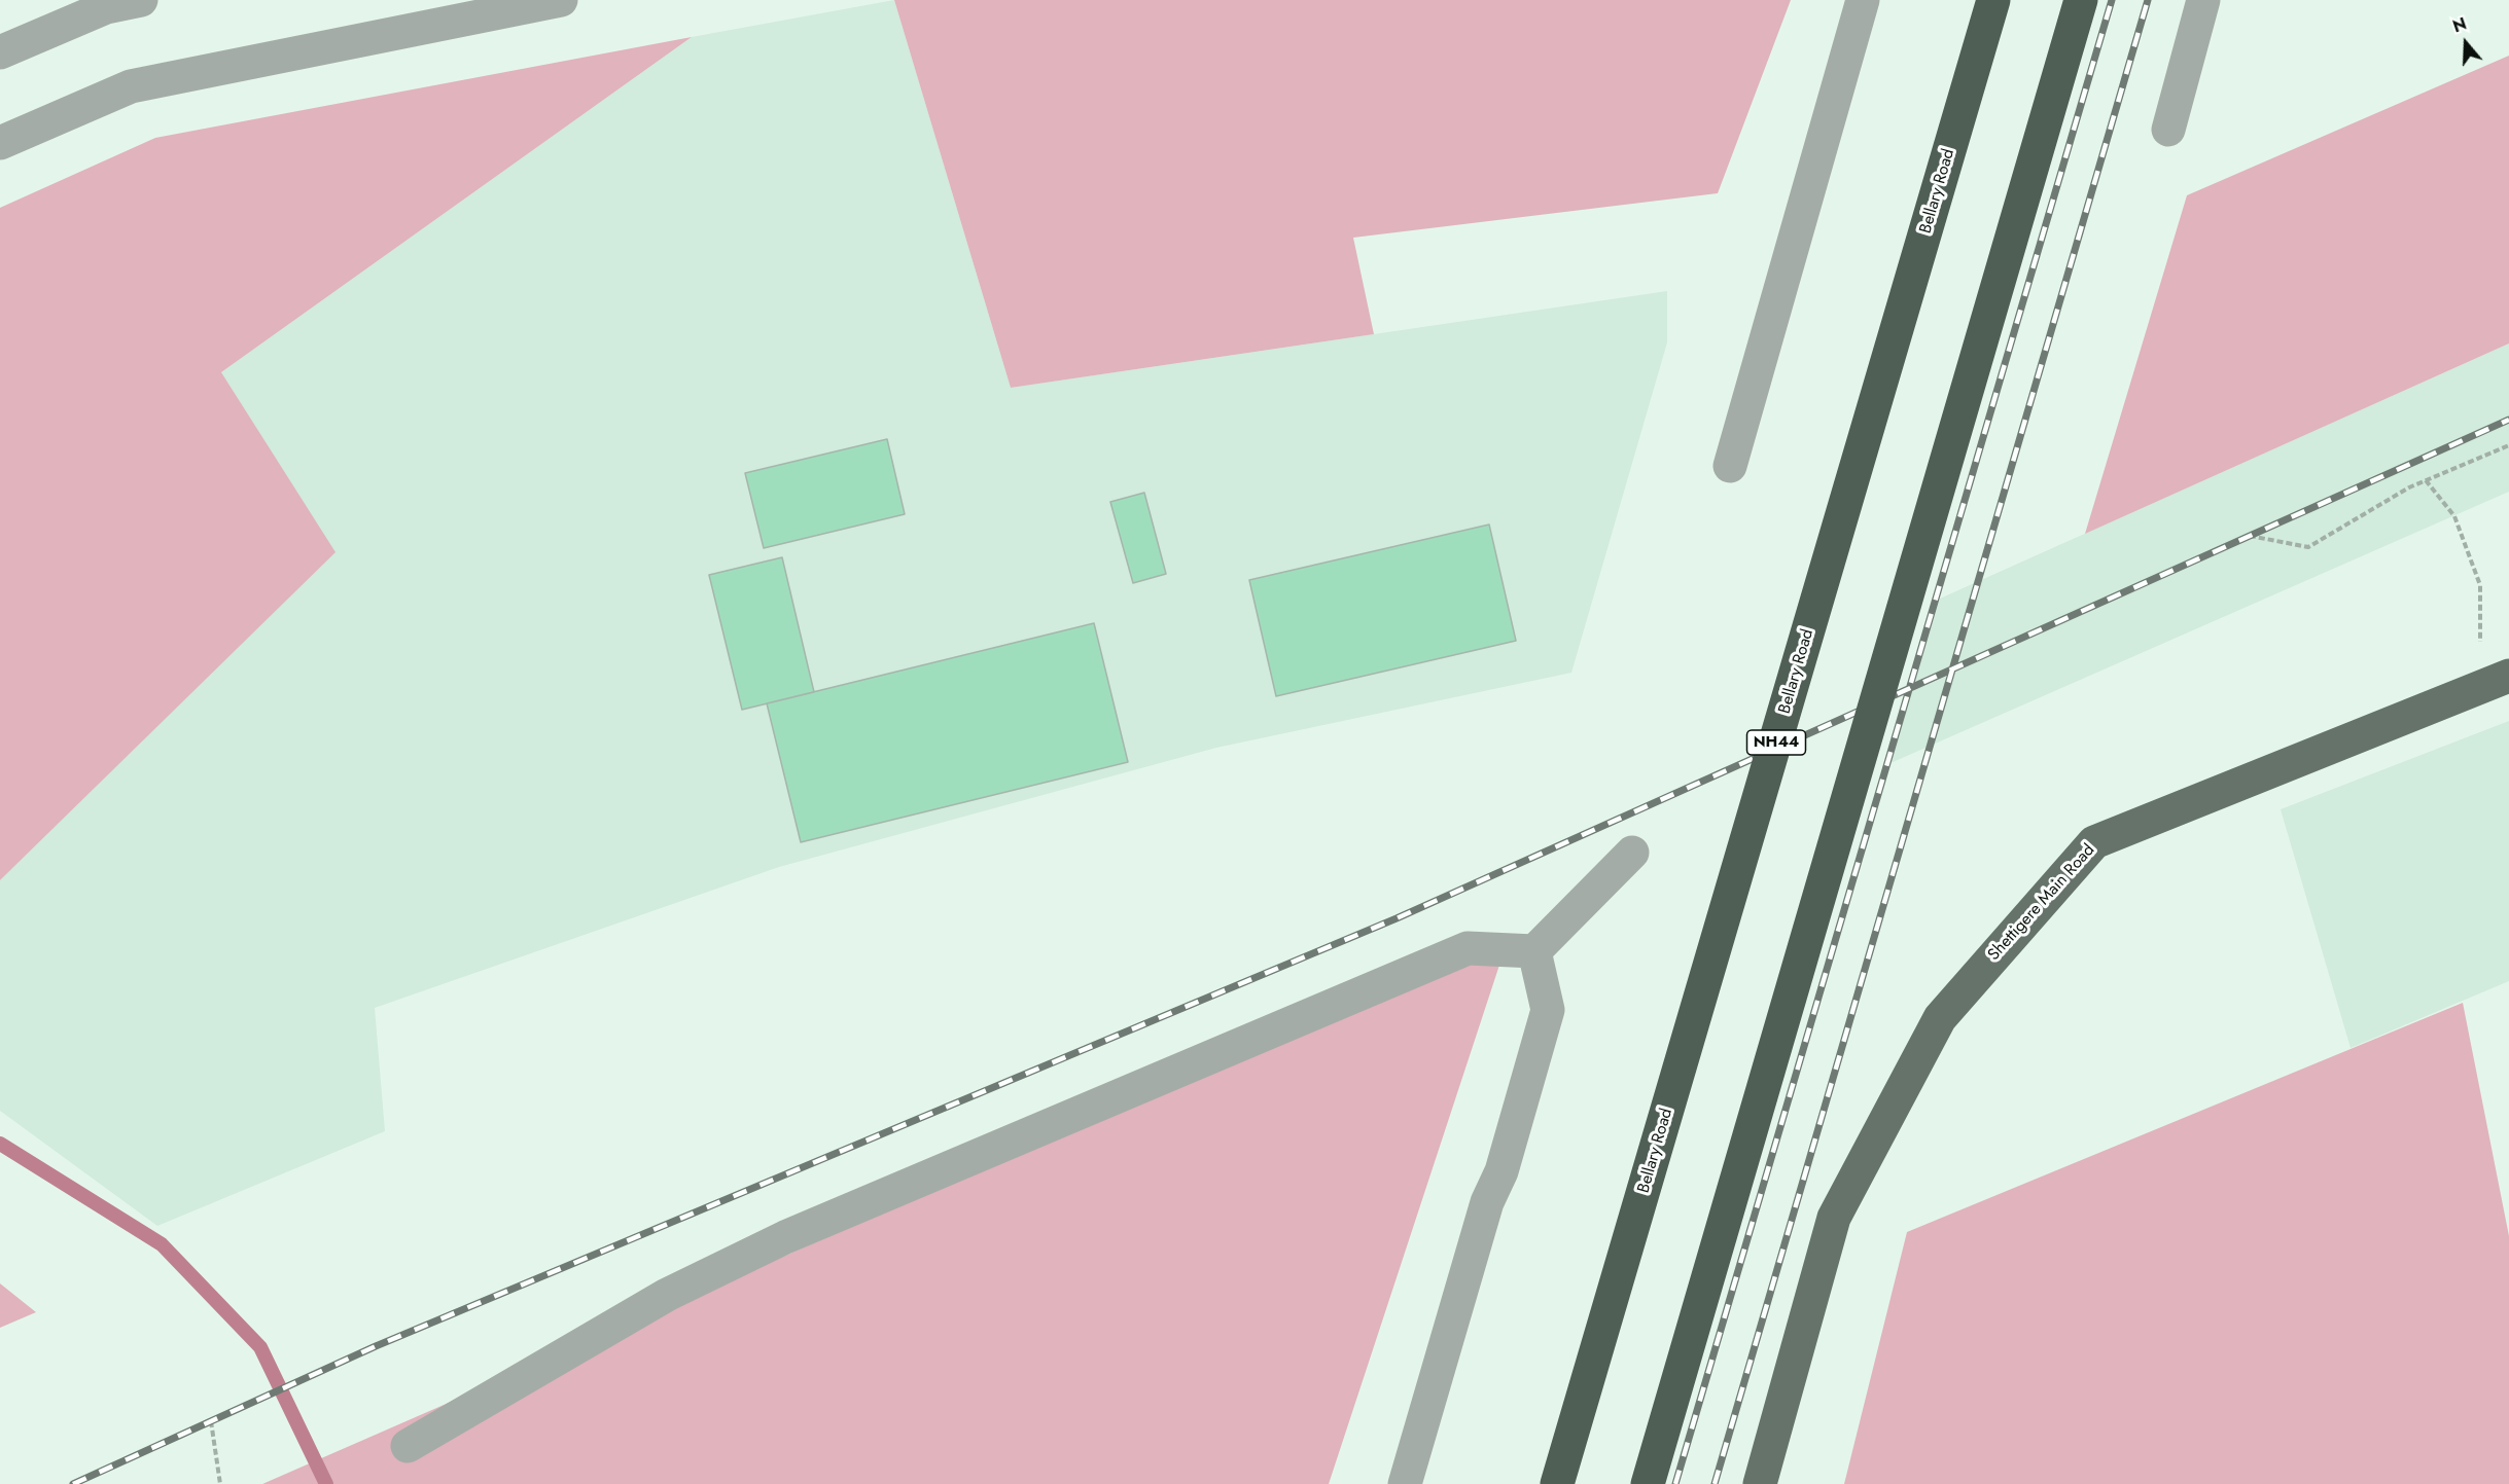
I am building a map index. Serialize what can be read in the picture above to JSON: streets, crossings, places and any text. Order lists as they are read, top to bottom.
{
  "streets": {
    "highway": ["Bellary Road", "NH44"],
    "main road": ["Shettigere Main Road"]
  },
  "north": "top"
}
